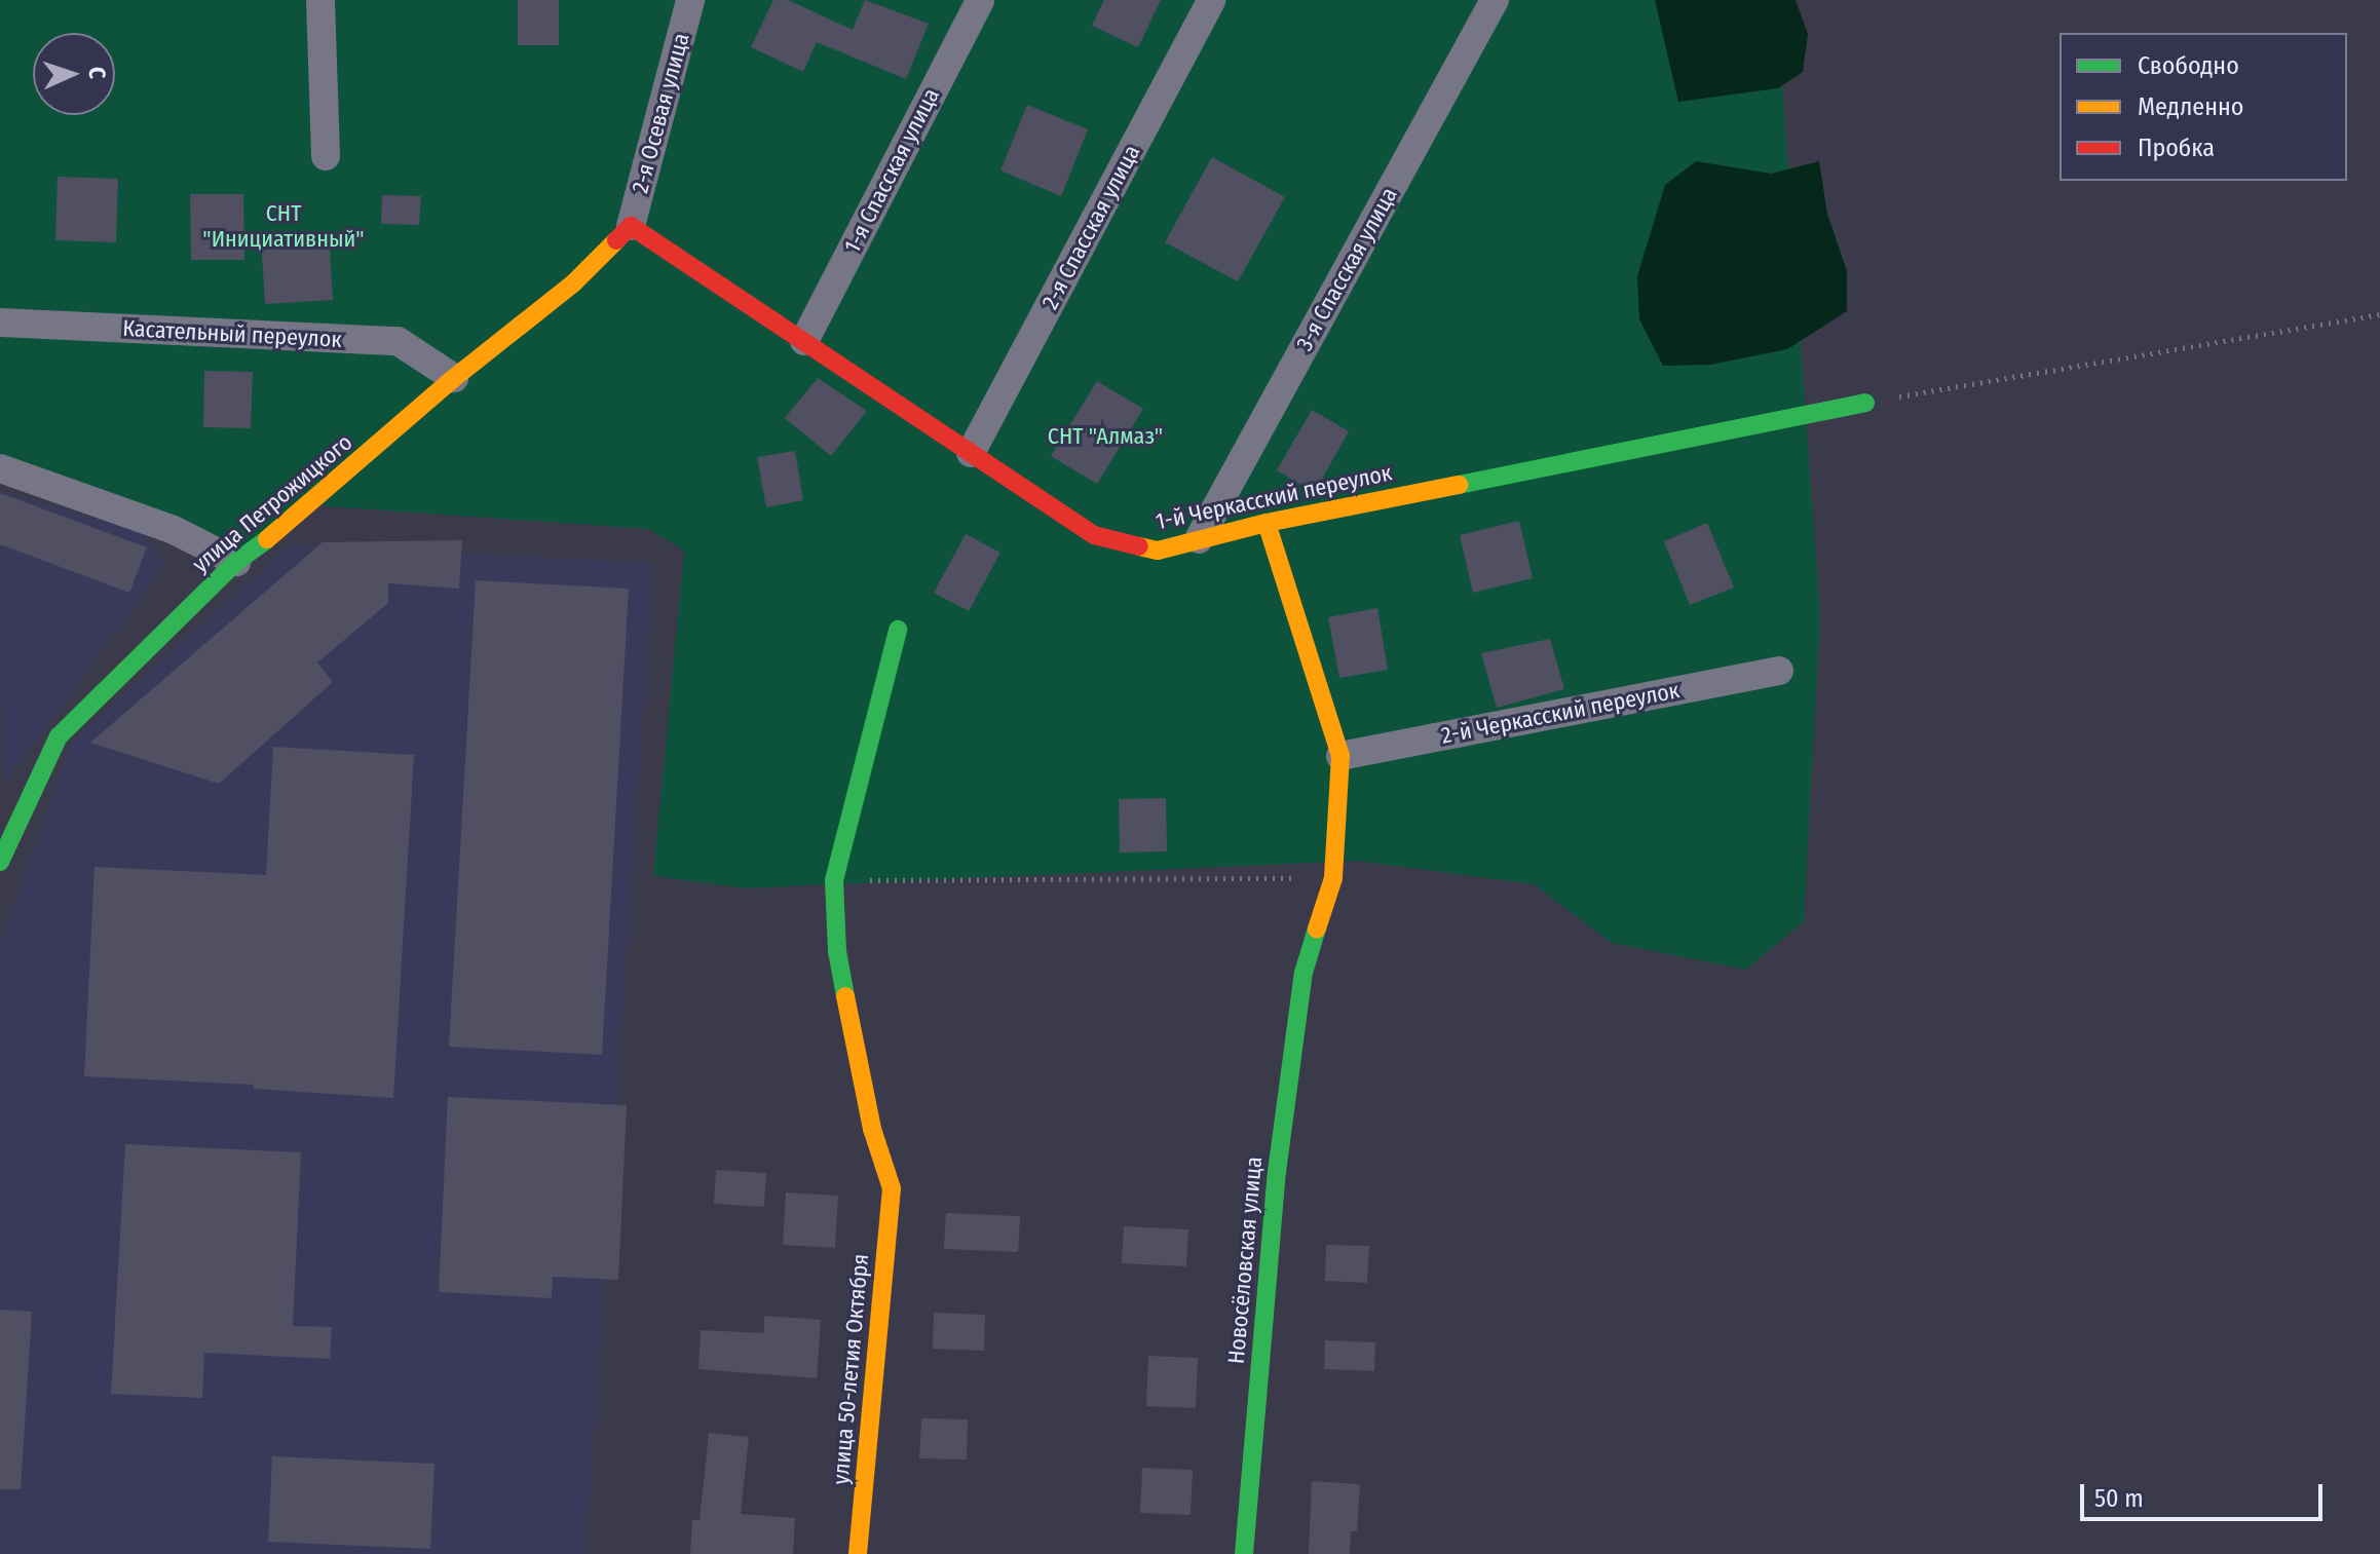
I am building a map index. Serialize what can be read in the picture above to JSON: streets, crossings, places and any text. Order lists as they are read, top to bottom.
{
  "streets": {
    "street": [
      "2-я Осевая улица",
      "1-я Спасская улица",
      "2-я Спасская улица",
      "3-я Спасская улица",
      "Касательный переулок",
      "1-й Черкасский переулок",
      "улица Петрожицкого",
      "2-й Черкасский переулок",
      "Новосёловская улица",
      "улица 50-летия Октября"
    ]
  },
  "crossings": [
    ["2-я Осевая улица", "1-й Черкасский переулок"],
    ["2-я Осевая улица", "улица Петрожицкого"],
    ["1-я Спасская улица", "1-й Черкасский переулок"],
    ["2-я Спасская улица", "1-й Черкасский переулок"],
    ["3-я Спасская улица", "1-й Черкасский переулок"],
    ["Касательный переулок", "улица Петрожицкого"],
    ["1-й Черкасский переулок", "улица Петрожицкого"],
    ["2-й Черкасский переулок", "Новосёловская улица"]
  ],
  "parks": ["СНТ \"Инициативный\"", "СНТ \"Алмаз\""],
  "legend": ["Свободно", "Медленно", "Пробка"],
  "scale_bar": "50 m",
  "north": "right"
}
